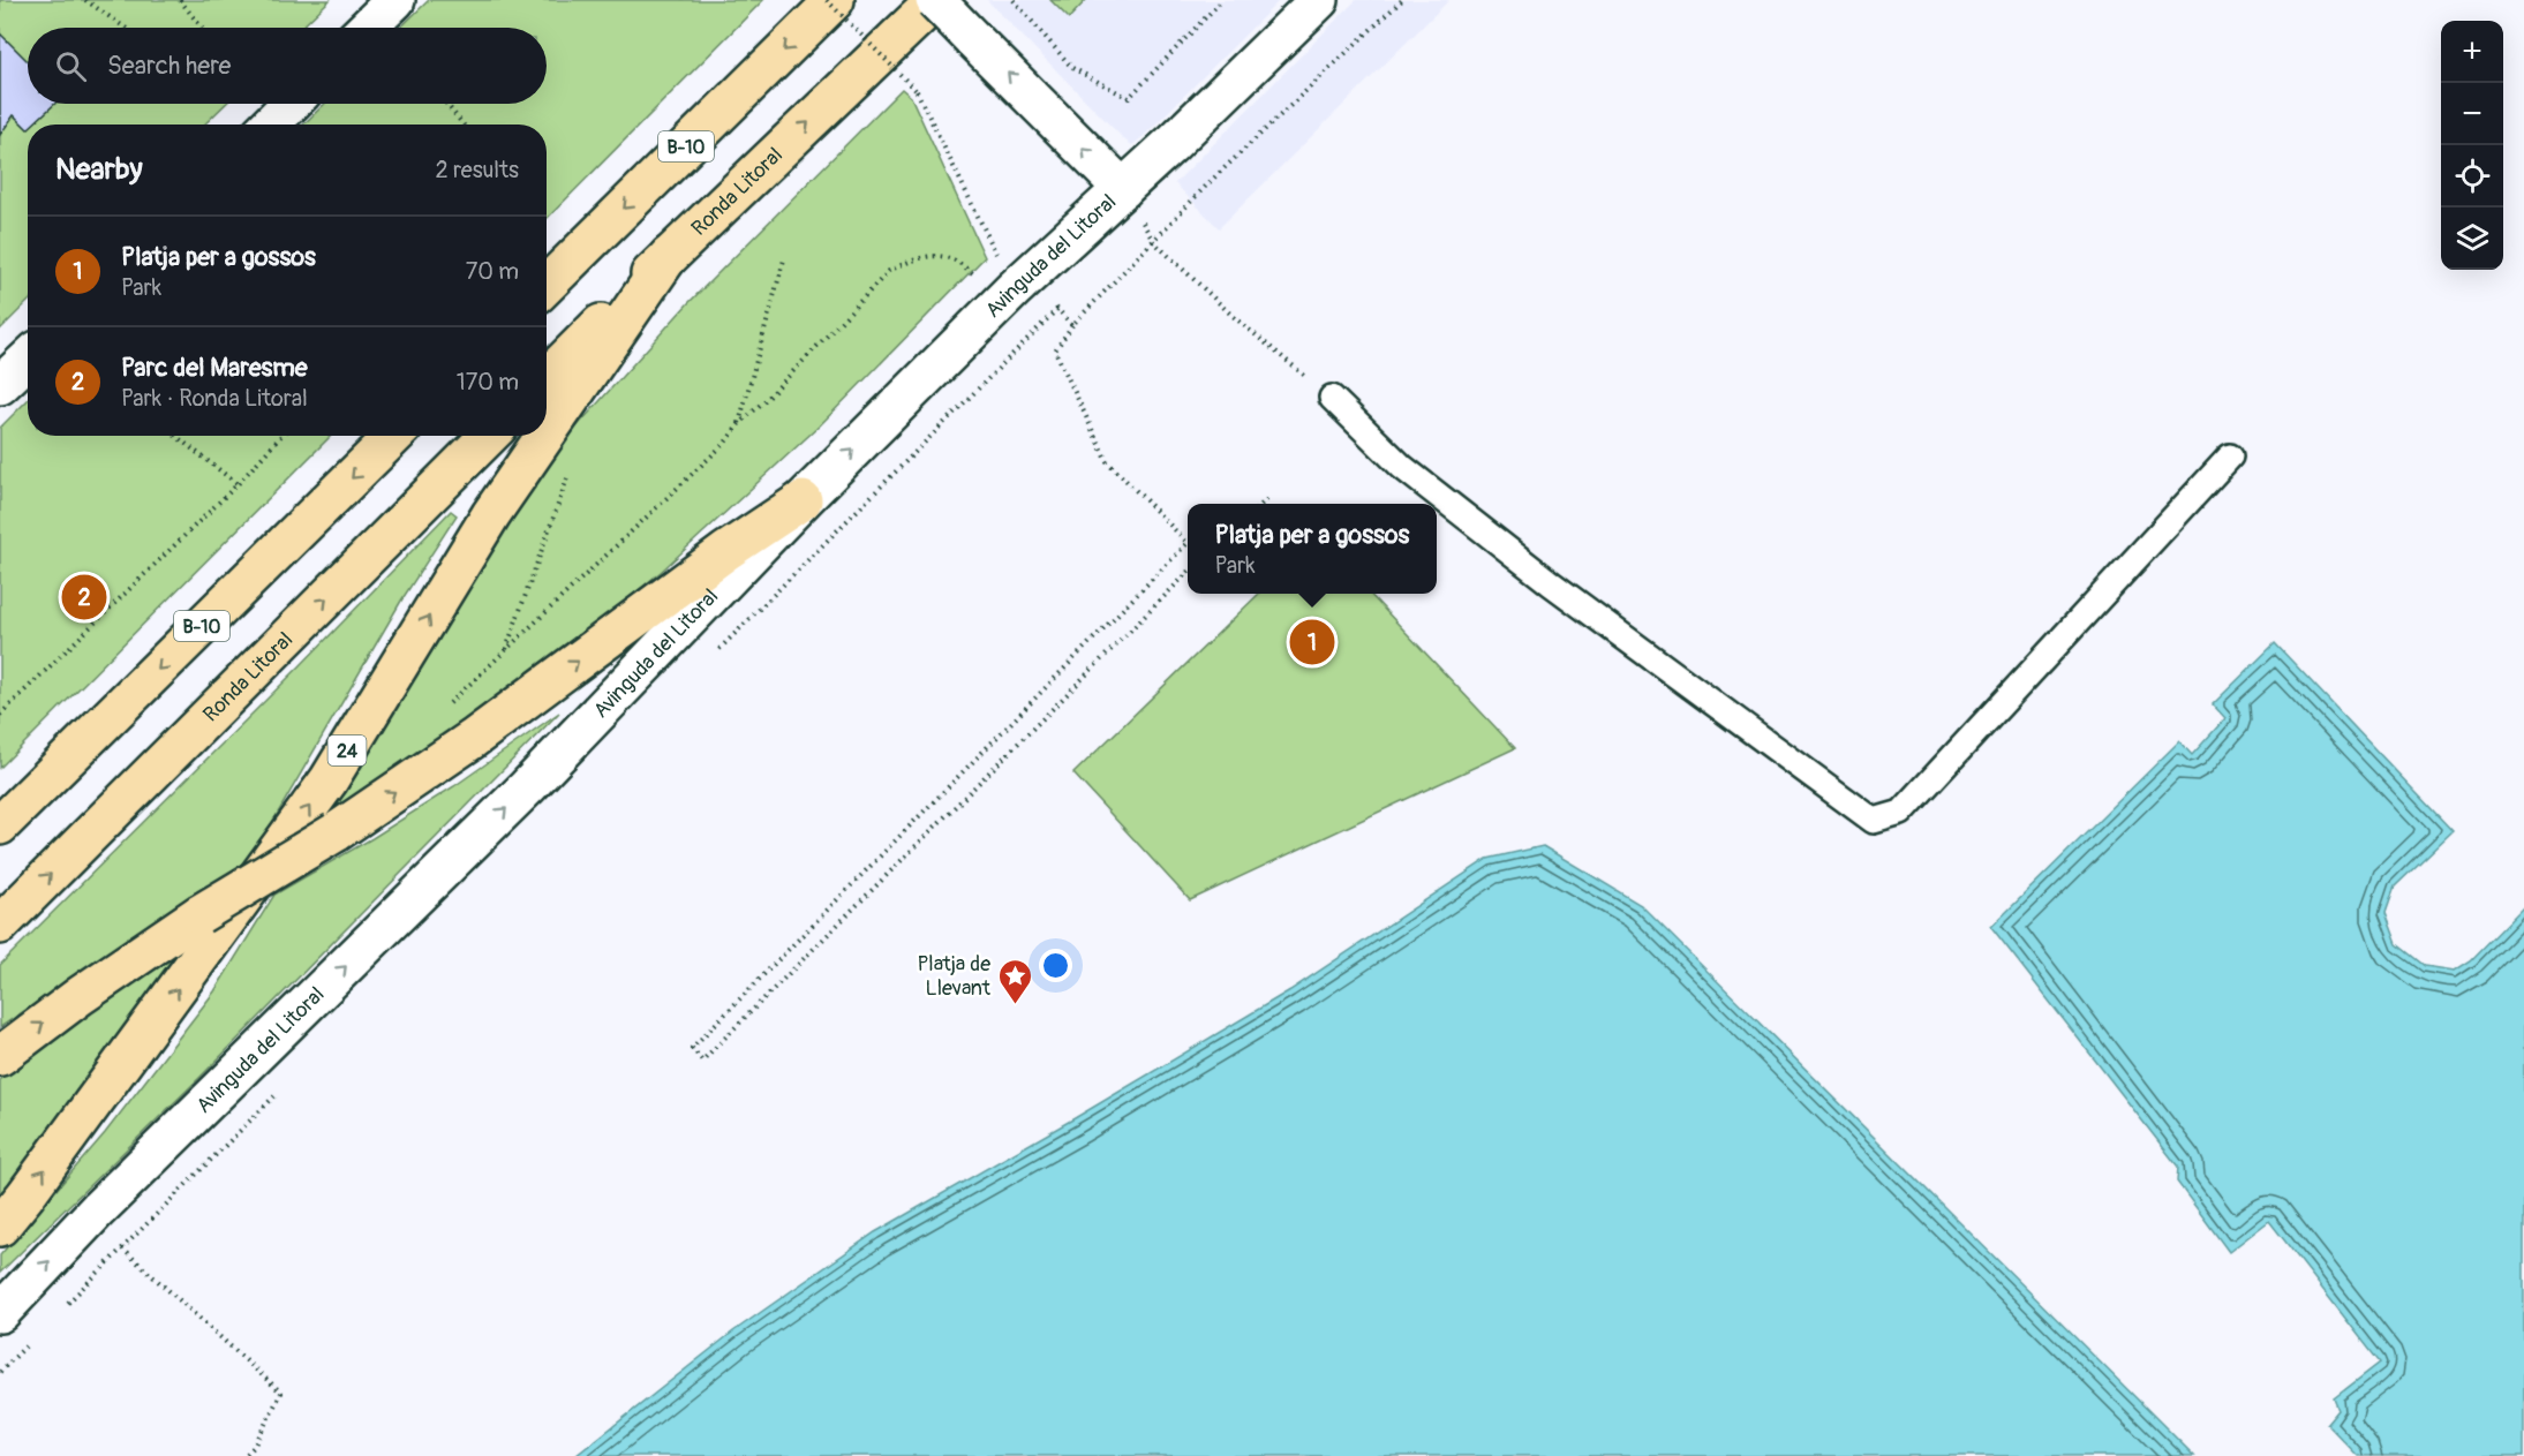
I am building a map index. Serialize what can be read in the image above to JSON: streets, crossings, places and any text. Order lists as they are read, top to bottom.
{
  "streets": {
    "highway": ["B-10", "Ronda Litoral", "24"],
    "main road": ["Avinguda del Litoral"]
  },
  "crossings": [
    ["Ronda Litoral", "24"]
  ],
  "one_way": ["Avinguda del Litoral"],
  "places": {
    "place": ["Platja de Llevant"]
  },
  "page": {
    "map_buttons": ["+", "−"],
    "search": "Search here",
    "heading": ["Nearby", "2 results"],
    "list": [
      {
        "mark": "1",
        "name": "Platja per a gossos",
        "note": "Park",
        "value": "70 m"
      },
      {
        "mark": "2",
        "name": "Parc del Maresme",
        "note": "Park · Ronda Litoral",
        "value": "170 m"
      }
    ],
    "popup": ["Platja per a gossos", "Park"],
    "pins": ["2", "1"]
  }
}
